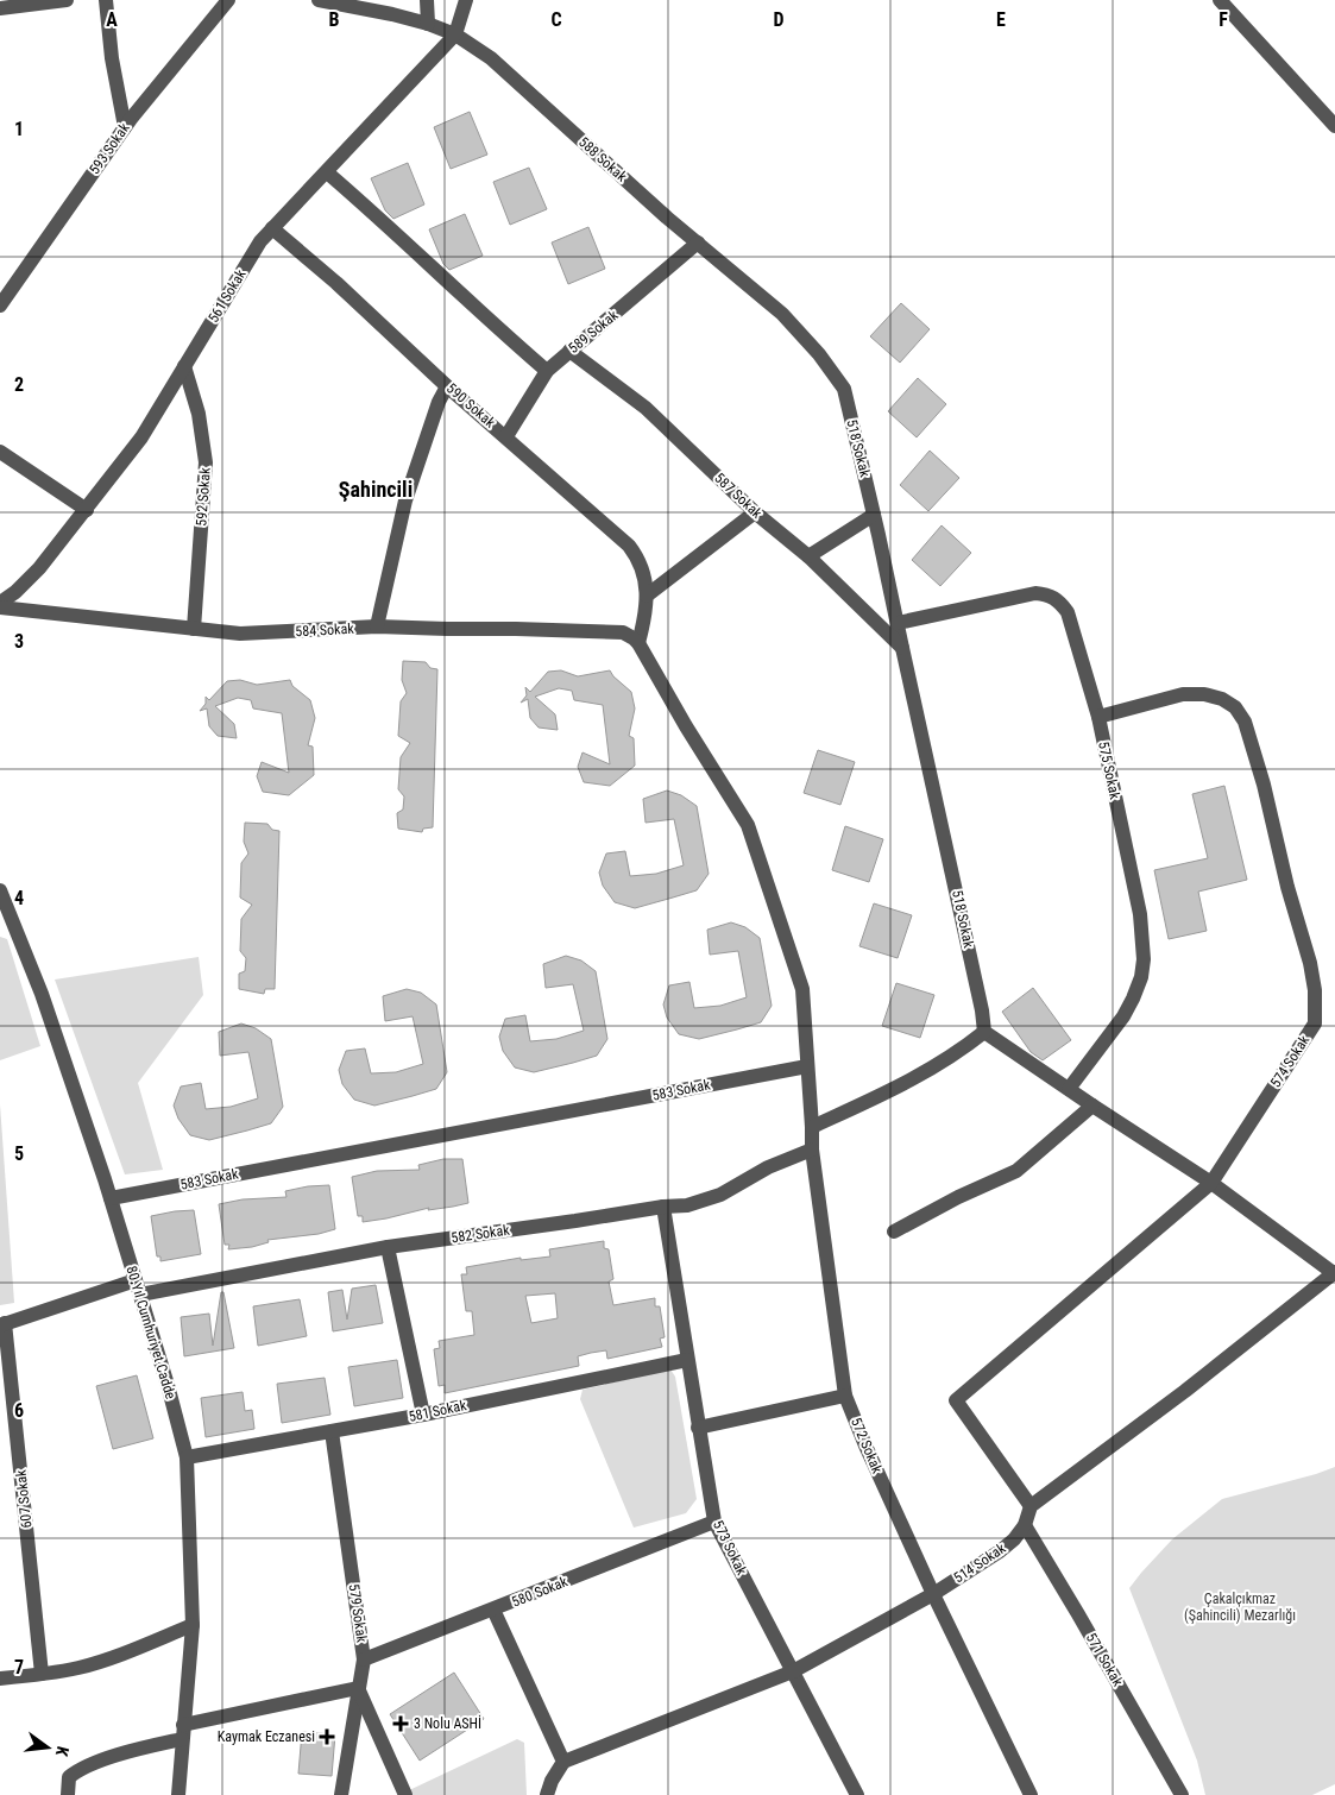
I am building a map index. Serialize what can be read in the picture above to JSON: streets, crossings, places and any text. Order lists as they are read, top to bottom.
{
  "streets": {
    "street": [
      "593 Sokak",
      "588 Sokak",
      "561 Sokak",
      "589 Sokak",
      "590 Sokak",
      "518 Sokak",
      "587 Sokak",
      "592 Sokak",
      "584 Sokak",
      "575 Sokak",
      "574 Sokak",
      "583 Sokak",
      "582 Sokak",
      "80.Yıl Cumhuriyet Cadde",
      "581 Sokak",
      "572 Sokak",
      "607 Sokak",
      "573 Sokak",
      "514 Sokak",
      "580 Sokak",
      "579 Sokak",
      "571 Sokak"
    ]
  },
  "crossings": [
    ["588 Sokak", "561 Sokak"],
    ["588 Sokak", "589 Sokak"],
    ["588 Sokak", "518 Sokak"],
    ["561 Sokak", "590 Sokak"],
    ["561 Sokak", "592 Sokak"],
    ["589 Sokak", "590 Sokak"],
    ["589 Sokak", "587 Sokak"],
    ["590 Sokak", "584 Sokak"],
    ["518 Sokak", "587 Sokak"],
    ["518 Sokak", "575 Sokak"],
    ["592 Sokak", "584 Sokak"],
    ["575 Sokak", "574 Sokak"],
    ["574 Sokak", "514 Sokak"],
    ["583 Sokak", "80.Yıl Cumhuriyet Cadde"],
    ["583 Sokak", "572 Sokak"],
    ["582 Sokak", "80.Yıl Cumhuriyet Cadde"],
    ["582 Sokak", "572 Sokak"],
    ["582 Sokak", "607 Sokak"],
    ["582 Sokak", "573 Sokak"],
    ["80.Yıl Cumhuriyet Cadde", "581 Sokak"],
    ["581 Sokak", "573 Sokak"],
    ["581 Sokak", "579 Sokak"],
    ["572 Sokak", "514 Sokak"],
    ["573 Sokak", "514 Sokak"],
    ["573 Sokak", "580 Sokak"],
    ["514 Sokak", "571 Sokak"],
    ["580 Sokak", "579 Sokak"]
  ],
  "districts": ["Şahincili"],
  "parks": ["Çakalçıkmaz (Şahincili) Mezarlığı"],
  "places": {
    "health": ["3 Nolu ASHİ", "Kaymak Eczanesi"]
  },
  "north": "right",
  "grid": {
    "columns": [
      "A",
      "B",
      "C",
      "D",
      "E",
      "F"
    ],
    "rows": [
      "1",
      "2",
      "3",
      "4",
      "5",
      "6",
      "7"
    ]
  }
}
